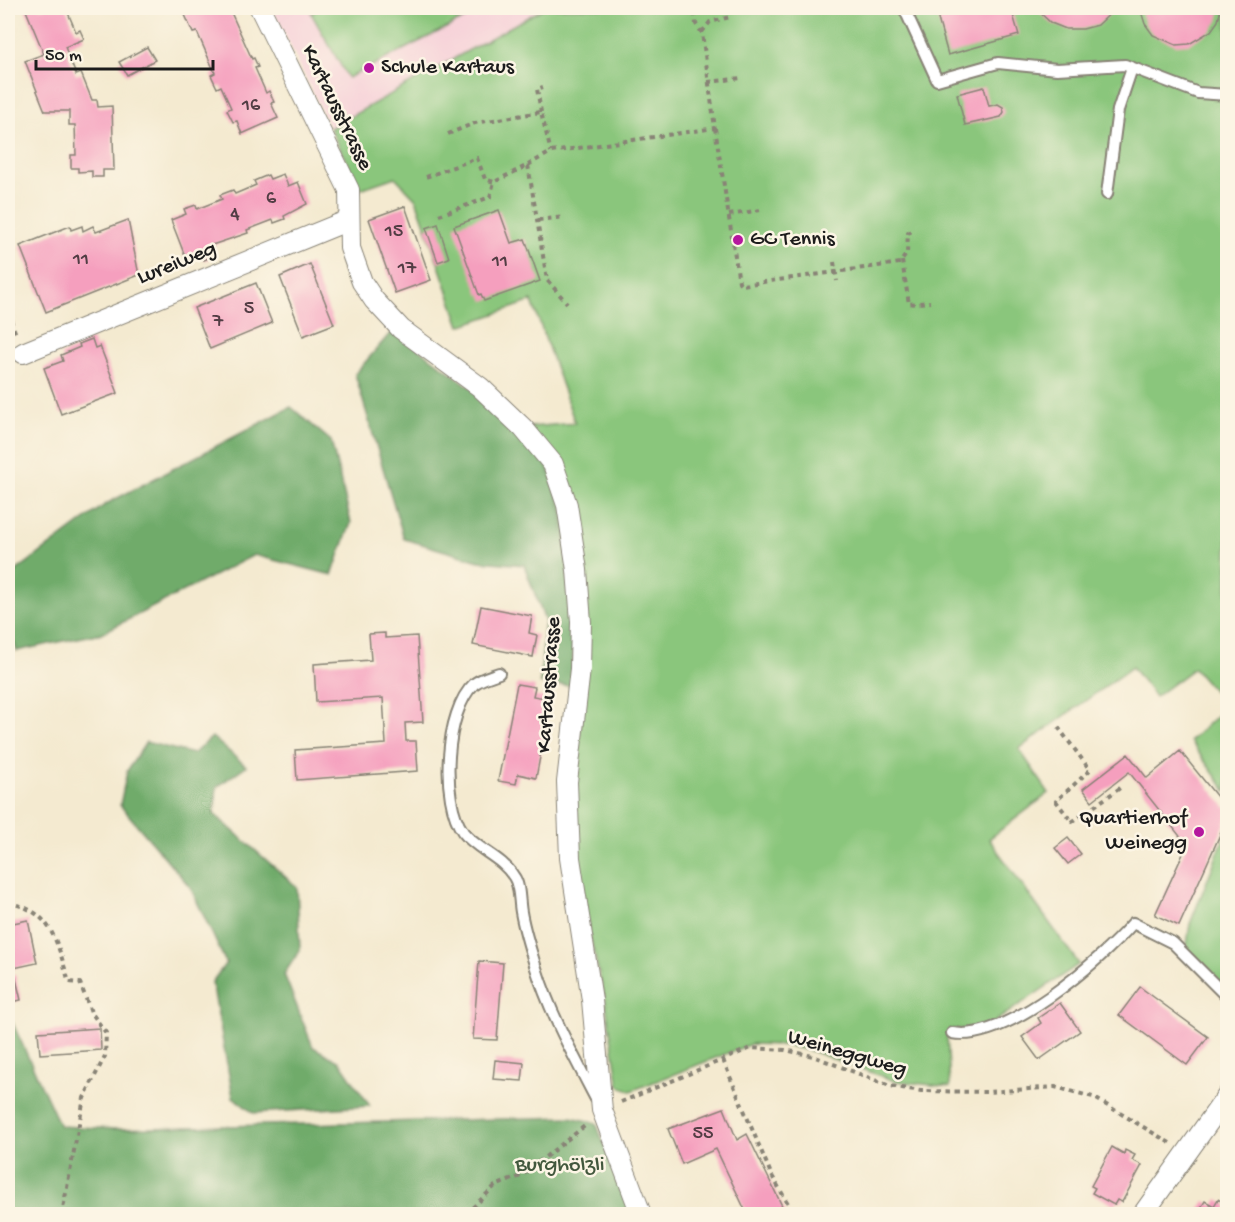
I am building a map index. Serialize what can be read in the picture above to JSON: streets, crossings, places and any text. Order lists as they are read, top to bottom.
{
  "streets": {
    "street": ["Kartausstrasse", "Lureiweg"],
    "path": ["Weineggweg"]
  },
  "crossings": [
    ["Kartausstrasse", "Lureiweg"],
    ["Kartausstrasse", "Weineggweg"]
  ],
  "parks": ["Burghölzli"],
  "places": ["Schule Kartaus", "GC Tennis", "Quartierhof Weinegg"],
  "house_numbers": [
    "16",
    "6",
    "4",
    "15",
    "11",
    "11",
    "17",
    "5",
    "7",
    "55"
  ],
  "scale_bar": "50 m"
}
